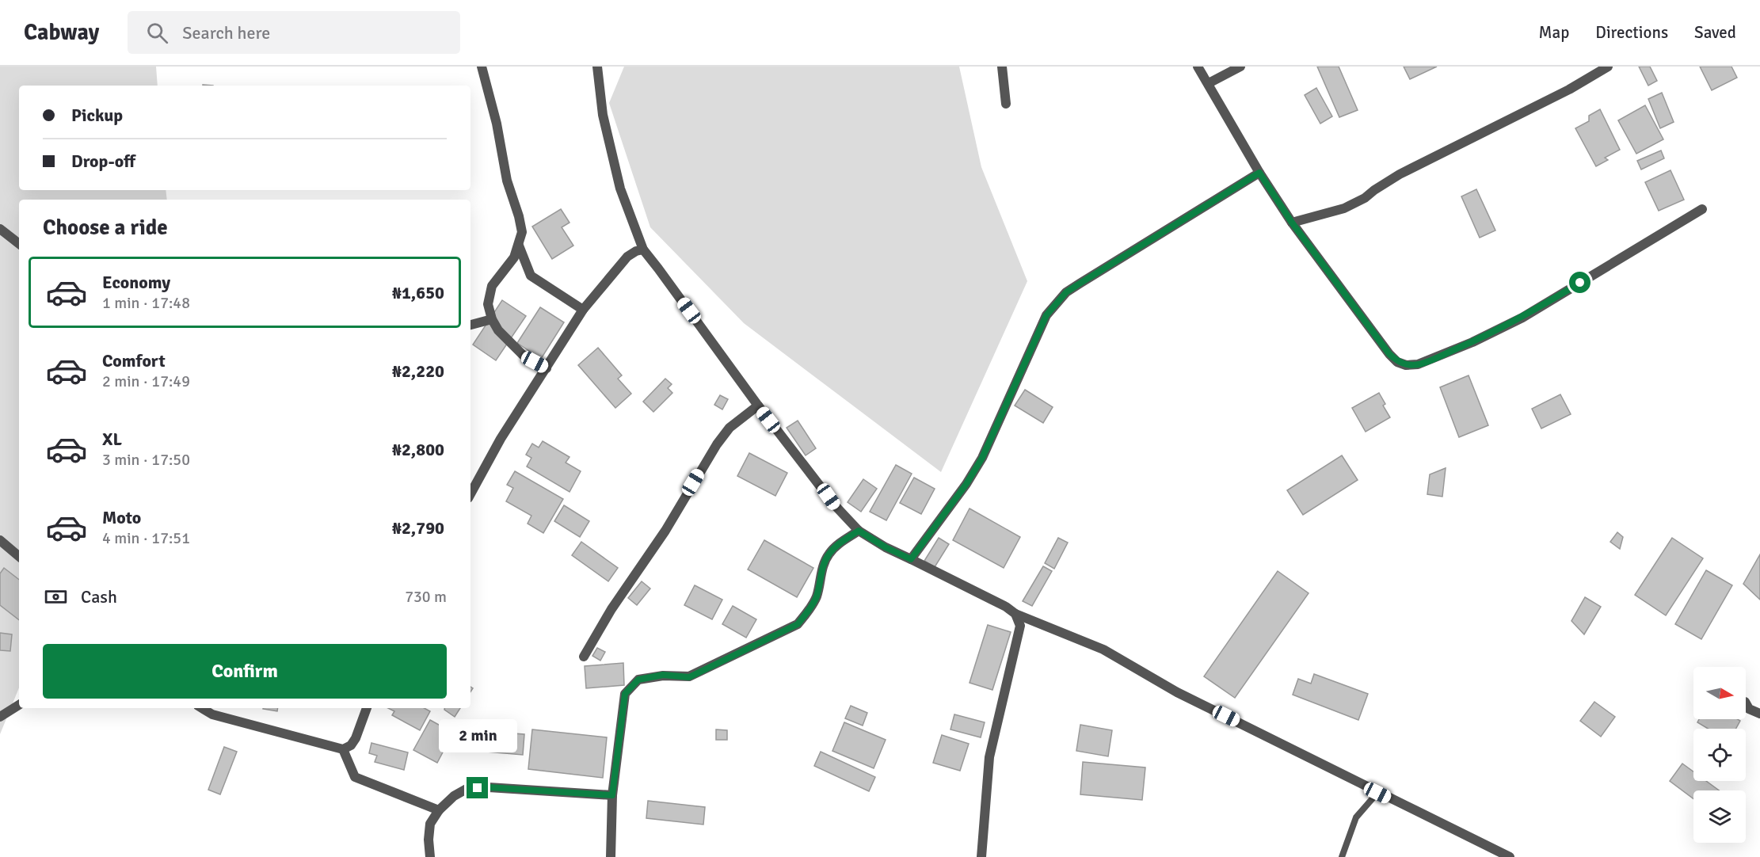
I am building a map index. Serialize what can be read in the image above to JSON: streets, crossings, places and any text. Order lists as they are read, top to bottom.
{
  "north": "right",
  "page": {
    "header": "Cabway",
    "search": "Search here",
    "nav": ["Map", "Directions", "Saved"],
    "banner": ["Pickup", "Drop-off"],
    "heading": "Choose a ride",
    "list": [
      {
        "name": "Economy",
        "note": "1 min · 17:48",
        "value": "₦1,650"
      },
      {
        "name": "Comfort",
        "note": "2 min · 17:49",
        "value": "₦2,220"
      },
      {
        "name": "XL",
        "note": "3 min · 17:50",
        "value": "₦2,800"
      },
      {
        "name": "Moto",
        "note": "4 min · 17:51",
        "value": "₦2,790"
      }
    ],
    "pay": ["Cash", "730 m"],
    "buttons": "Confirm",
    "bubble": "2 min"
  }
}
